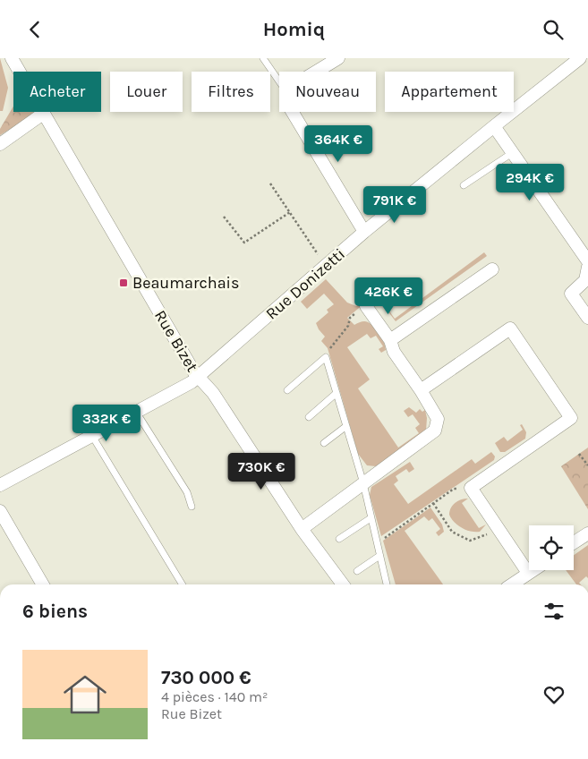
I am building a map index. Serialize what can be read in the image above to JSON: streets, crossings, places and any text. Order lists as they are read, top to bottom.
{
  "streets": {
    "street": ["Rue Donizetti", "Rue Bizet"]
  },
  "crossings": [
    ["Rue Donizetti", "Rue Bizet"]
  ],
  "places": {
    "transit": ["Beaumarchais"]
  },
  "page": {
    "header": "Homiq",
    "chip": [
      "Acheter",
      "Louer",
      "Filtres",
      "Nouveau",
      "Appartement"
    ],
    "price": [
      "364K €",
      "294K €",
      "791K €",
      "426K €",
      "332K €",
      "730K €"
    ],
    "heading": "6 biens",
    "list": [
      {
        "name": "730 000 €",
        "note": "4 pièces · 140 m² · Rue Bizet"
      }
    ]
  }
}
